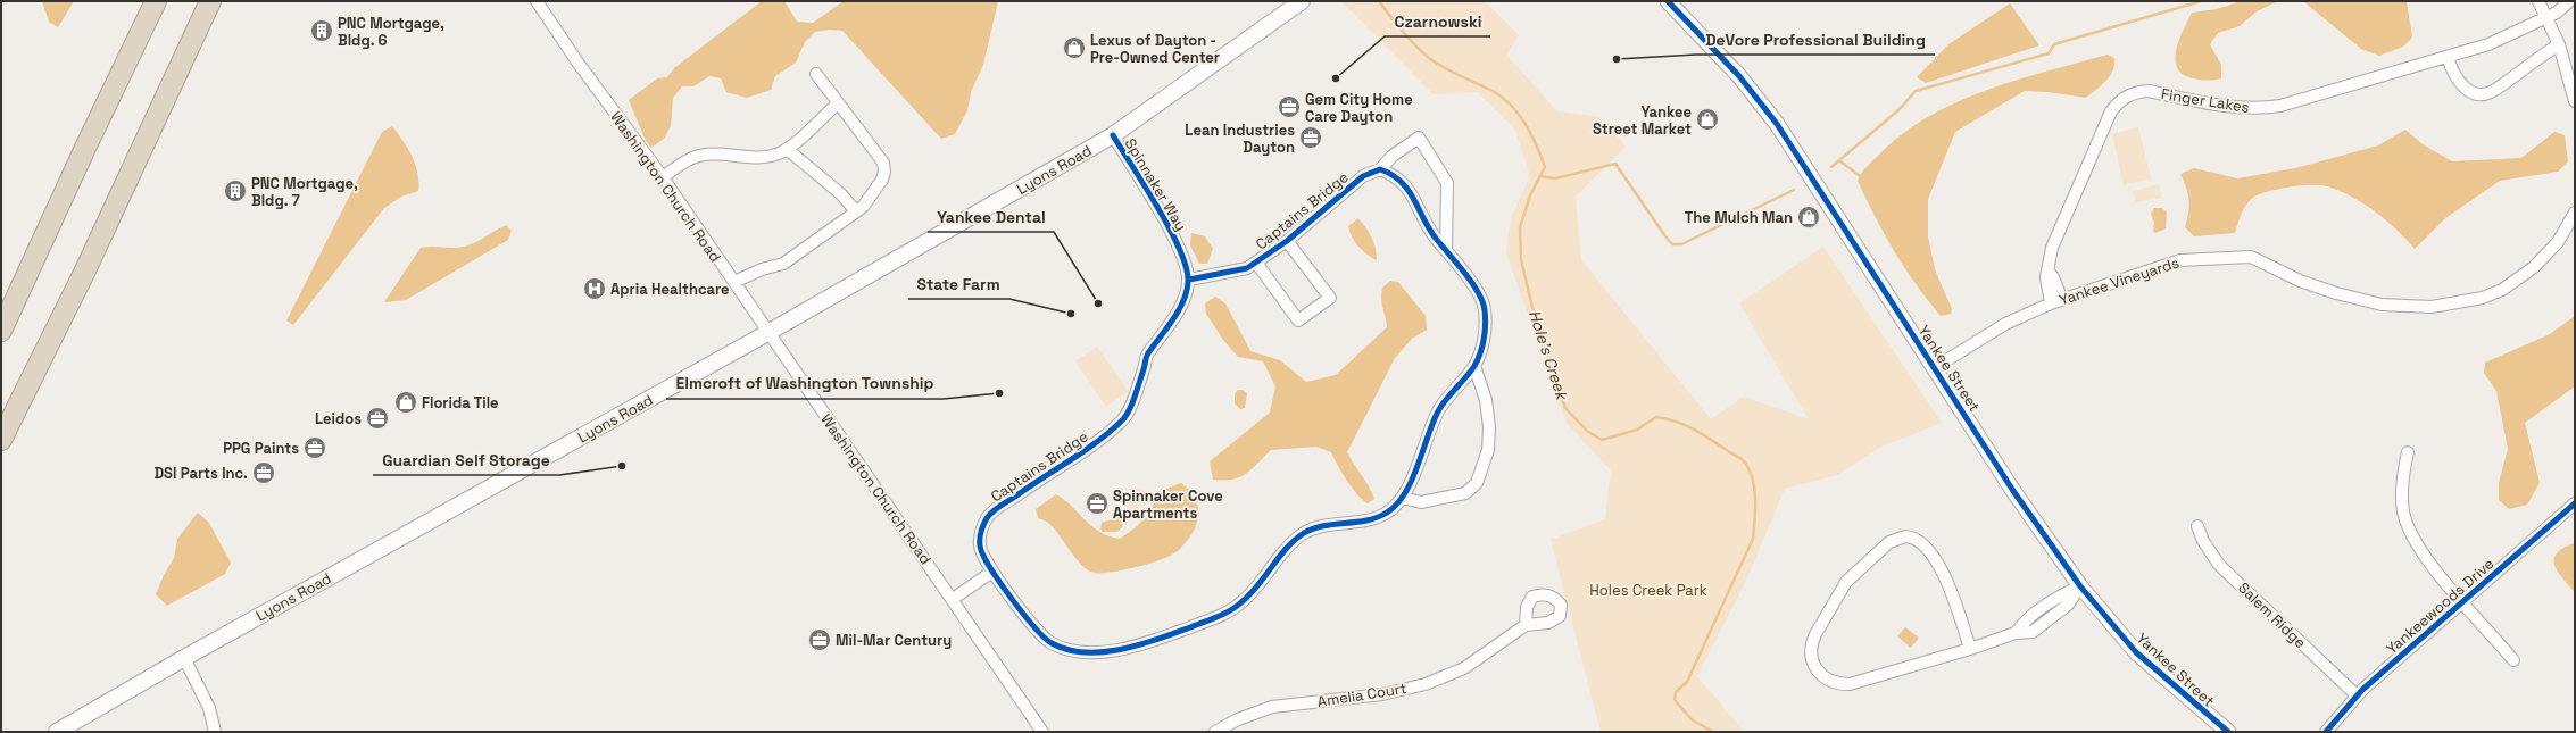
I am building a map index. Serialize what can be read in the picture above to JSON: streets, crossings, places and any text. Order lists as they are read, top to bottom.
{
  "streets": {
    "main road": ["Lyons Road"],
    "street": [
      "Finger Lakes",
      "Spinnaker Way",
      "Washington Church Road",
      "Captains Bridge",
      "Yankee Vineyards",
      "Yankee Street",
      "Yankeewoods Drive",
      "Salem Ridge",
      "Amelia Court"
    ]
  },
  "crossings": [
    ["Finger Lakes", "Yankee Vineyards"],
    ["Lyons Road", "Spinnaker Way"],
    ["Lyons Road", "Washington Church Road"],
    ["Spinnaker Way", "Captains Bridge"],
    ["Yankee Vineyards", "Yankee Street"],
    ["Yankeewoods Drive", "Salem Ridge"]
  ],
  "water": ["Hole's Creek"],
  "parks": ["Holes Creek Park"],
  "places": {
    "building": ["PNC Mortgage, Bldg. 6", "PNC Mortgage, Bldg. 7"],
    "shop": [
      "Lexus of Dayton - Pre-Owned Center",
      "Yankee Street Market",
      "The Mulch Man",
      "Florida Tile"
    ],
    "other": [
      "DeVore Professional Building",
      "Czarnowski",
      "Yankee Dental",
      "State Farm",
      "Elmcroft of Washington Township",
      "Guardian Self Storage"
    ],
    "office": [
      "Gem City Home Care Dayton",
      "Lean Industries Dayton",
      "Leidos",
      "PPG Paints",
      "DSI Parts Inc.",
      "Spinnaker Cove Apartments",
      "Mil-Mar Century"
    ],
    "hospital": ["Apria Healthcare"]
  }
}
